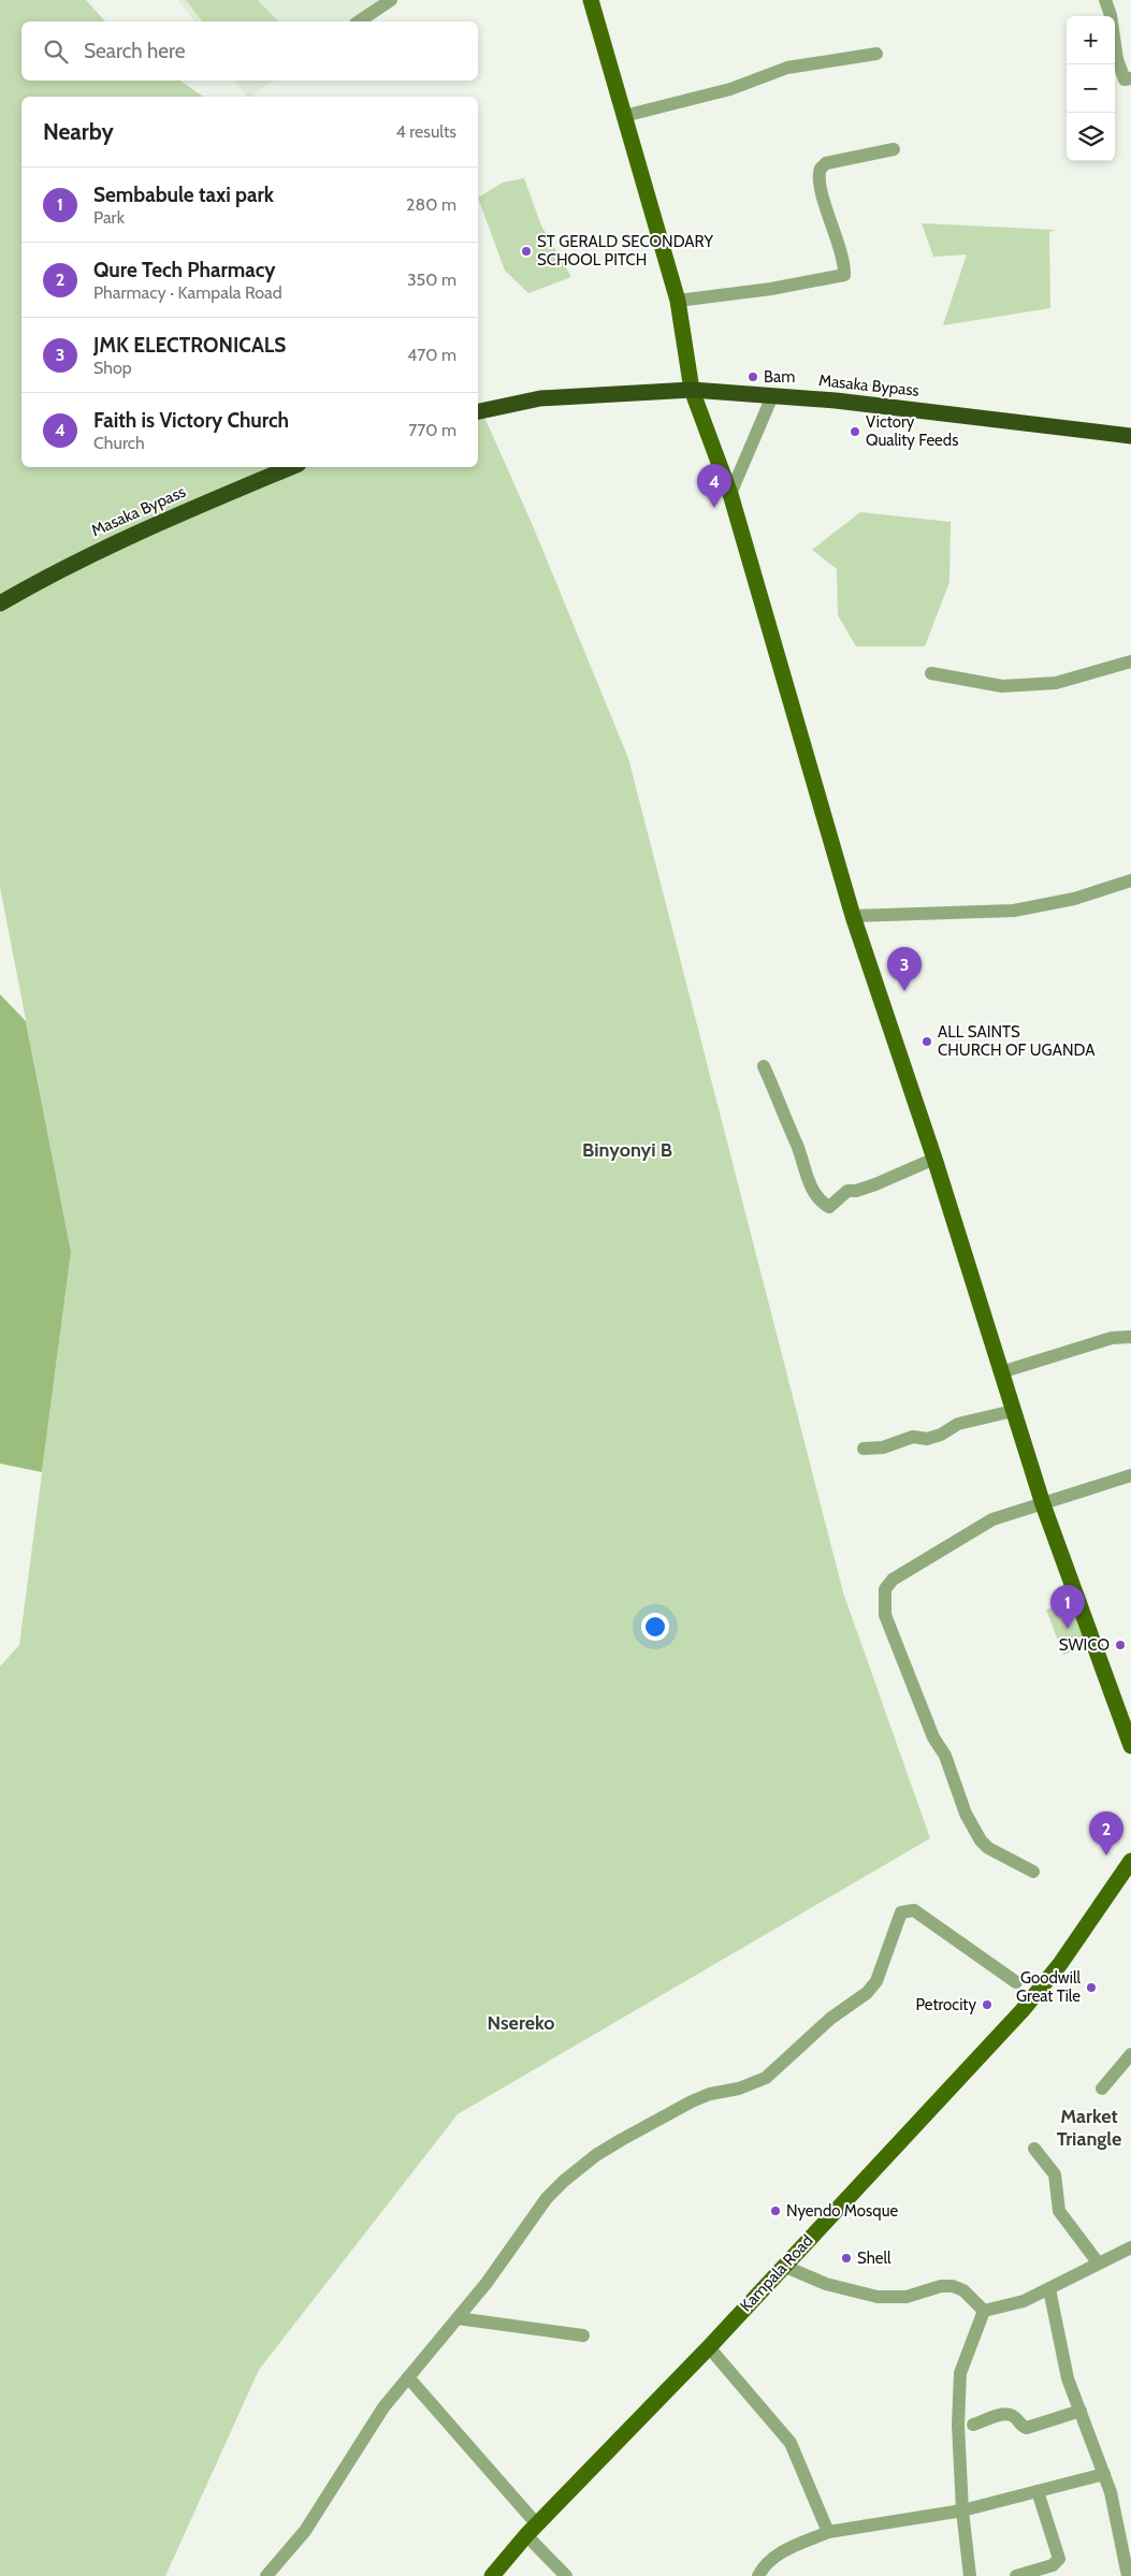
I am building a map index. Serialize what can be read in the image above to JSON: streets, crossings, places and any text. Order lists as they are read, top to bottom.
{
  "streets": {
    "highway": ["Masaka Bypass"],
    "main road": ["Kampala Road"]
  },
  "districts": ["Binyonyi B", "Nsereko", "Market Triangle"],
  "places": [
    "ST GERALD SECONDARY SCHOOL PITCH",
    "Bam",
    "Victory Quality Feeds",
    "ALL SAINTS CHURCH OF UGANDA",
    "SWICO",
    "Goodwill Great Tile",
    "Petrocity",
    "Nyendo Mosque",
    "Shell"
  ],
  "page": {
    "map_buttons": ["+", "−"],
    "search": "Search here",
    "heading": ["Nearby", "4 results"],
    "list": [
      {
        "mark": "1",
        "name": "Sembabule taxi park",
        "note": "Park",
        "value": "280 m"
      },
      {
        "mark": "2",
        "name": "Qure Tech Pharmacy",
        "note": "Pharmacy · Kampala Road",
        "value": "350 m"
      },
      {
        "mark": "3",
        "name": "JMK ELECTRONICALS",
        "note": "Shop",
        "value": "470 m"
      },
      {
        "mark": "4",
        "name": "Faith is Victory Church",
        "note": "Church",
        "value": "770 m"
      }
    ],
    "pins": [
      "4",
      "3",
      "1",
      "2"
    ]
  }
}
